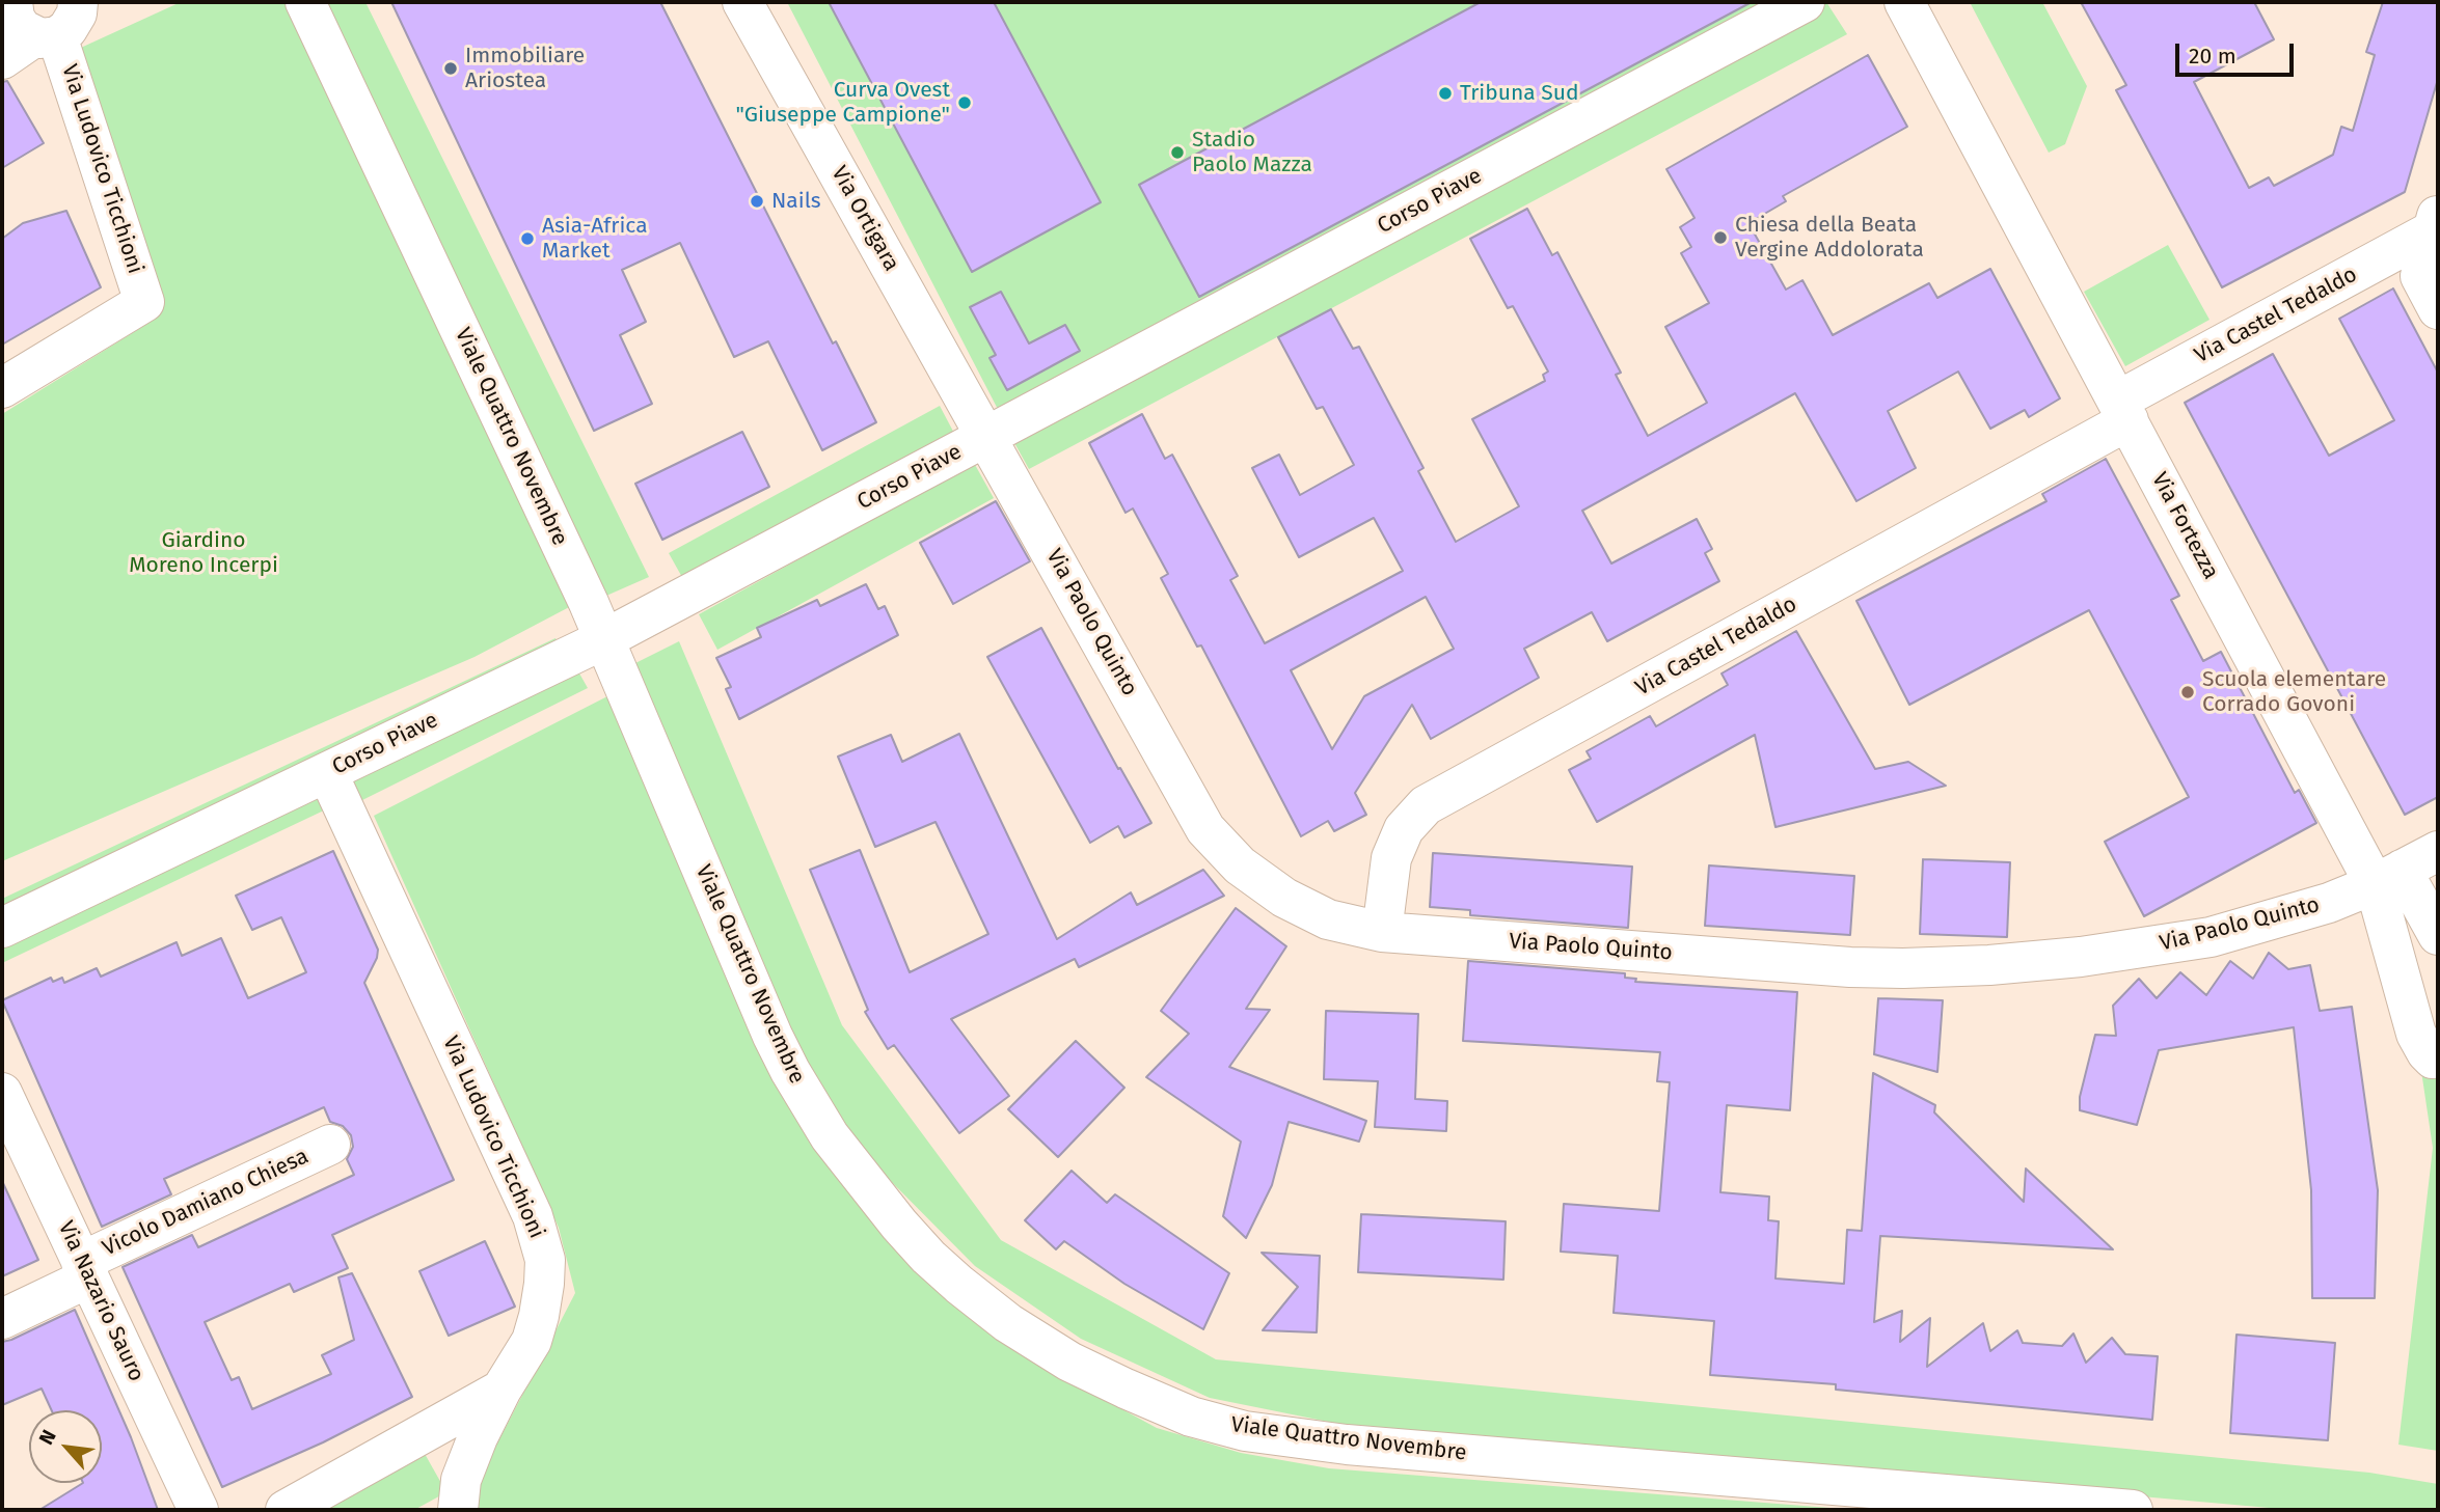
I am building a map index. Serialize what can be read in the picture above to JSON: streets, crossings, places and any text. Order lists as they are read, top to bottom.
{
  "streets": {
    "street": [
      "Via Ludovico Ticchioni",
      "Corso Piave",
      "Via Ortigara",
      "Via Castel Tedaldo",
      "Viale Quattro Novembre",
      "Via Fortezza",
      "Via Paolo Quinto",
      "Vicolo Damiano Chiesa",
      "Via Nazario Sauro"
    ]
  },
  "crossings": [
    ["Via Ludovico Ticchioni", "Corso Piave"],
    ["Corso Piave", "Via Ortigara"],
    ["Corso Piave", "Viale Quattro Novembre"],
    ["Corso Piave", "Via Paolo Quinto"],
    ["Via Ortigara", "Via Paolo Quinto"],
    ["Via Castel Tedaldo", "Via Fortezza"],
    ["Via Castel Tedaldo", "Via Paolo Quinto"],
    ["Via Fortezza", "Via Paolo Quinto"],
    ["Vicolo Damiano Chiesa", "Via Nazario Sauro"]
  ],
  "parks": ["Giardino Moreno Incerpi"],
  "places": [
    "Immobiliare Ariostea",
    "Tribuna Sud",
    "Curva Ovest \"Giuseppe Campione\"",
    "Stadio Paolo Mazza",
    "Nails",
    "Chiesa della Beata Vergine Addolorata",
    "Asia-Africa Market",
    "Scuola elementare Corrado Govoni"
  ],
  "scale_bar": "20 m",
  "north": "top left"
}
